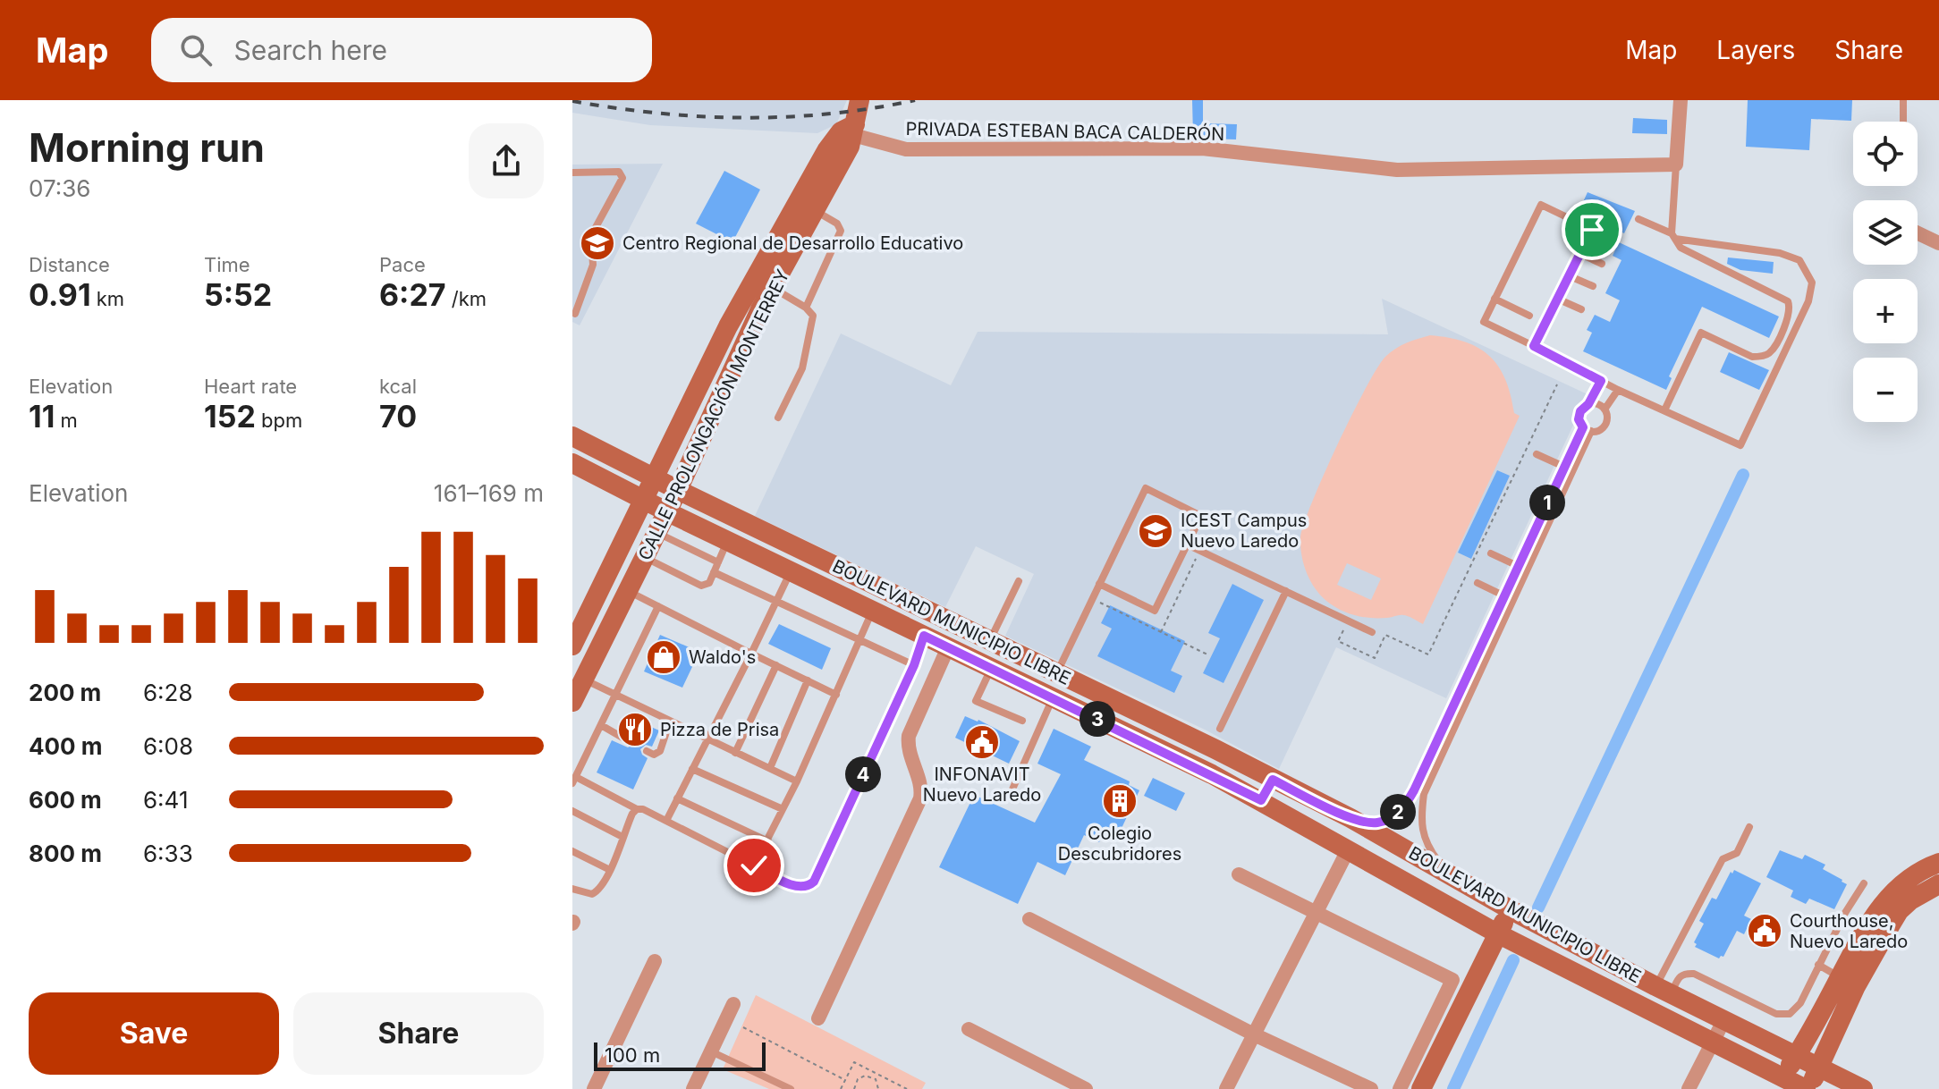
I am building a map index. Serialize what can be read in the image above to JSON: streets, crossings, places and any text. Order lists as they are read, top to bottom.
{
  "streets": {
    "main road": ["CALLE PROLONGACIÓN MONTERREY", "BOULEVARD MUNICIPIO LIBRE"],
    "street": ["PRIVADA ESTEBAN BACA CALDERÓN"]
  },
  "crossings": [
    ["PRIVADA ESTEBAN BACA CALDERÓN", "CALLE PROLONGACIÓN MONTERREY"],
    ["CALLE PROLONGACIÓN MONTERREY", "BOULEVARD MUNICIPIO LIBRE"]
  ],
  "places": {
    "school or university": ["Centro Regional de Desarrollo Educativo", "ICEST Campus Nuevo Laredo"],
    "shop": ["Waldo's"],
    "restaurant": ["Pizza de Prisa"],
    "public building": ["INFONAVIT Nuevo Laredo", "Courthouse, Nuevo Laredo"],
    "building": ["Colegio Descubridores"]
  },
  "scale_bar": "100 m",
  "page": {
    "header": "Map",
    "search": "Search here",
    "nav": ["Map", "Layers", "Share"],
    "heading": ["Morning run", "07:36"],
    "map_buttons": ["+", "−"],
    "stats": [
      ["Distance", "0.91 km"],
      ["Time", "5:52"],
      ["Pace", "6:27 /km"],
      ["Elevation", "11 m"],
      ["Heart rate", "152 bpm"],
      ["kcal", "70"]
    ],
    "chart": ["Elevation", "161–169 m"],
    "pins": [
      "1",
      "3",
      "4",
      "2"
    ],
    "list": [
      {
        "name": "200 m",
        "note": "6:28"
      },
      {
        "name": "400 m",
        "note": "6:08"
      },
      {
        "name": "600 m",
        "note": "6:41"
      },
      {
        "name": "800 m",
        "note": "6:33"
      }
    ],
    "buttons": ["Save", "Share"],
    "scale": "100 m"
  }
}
